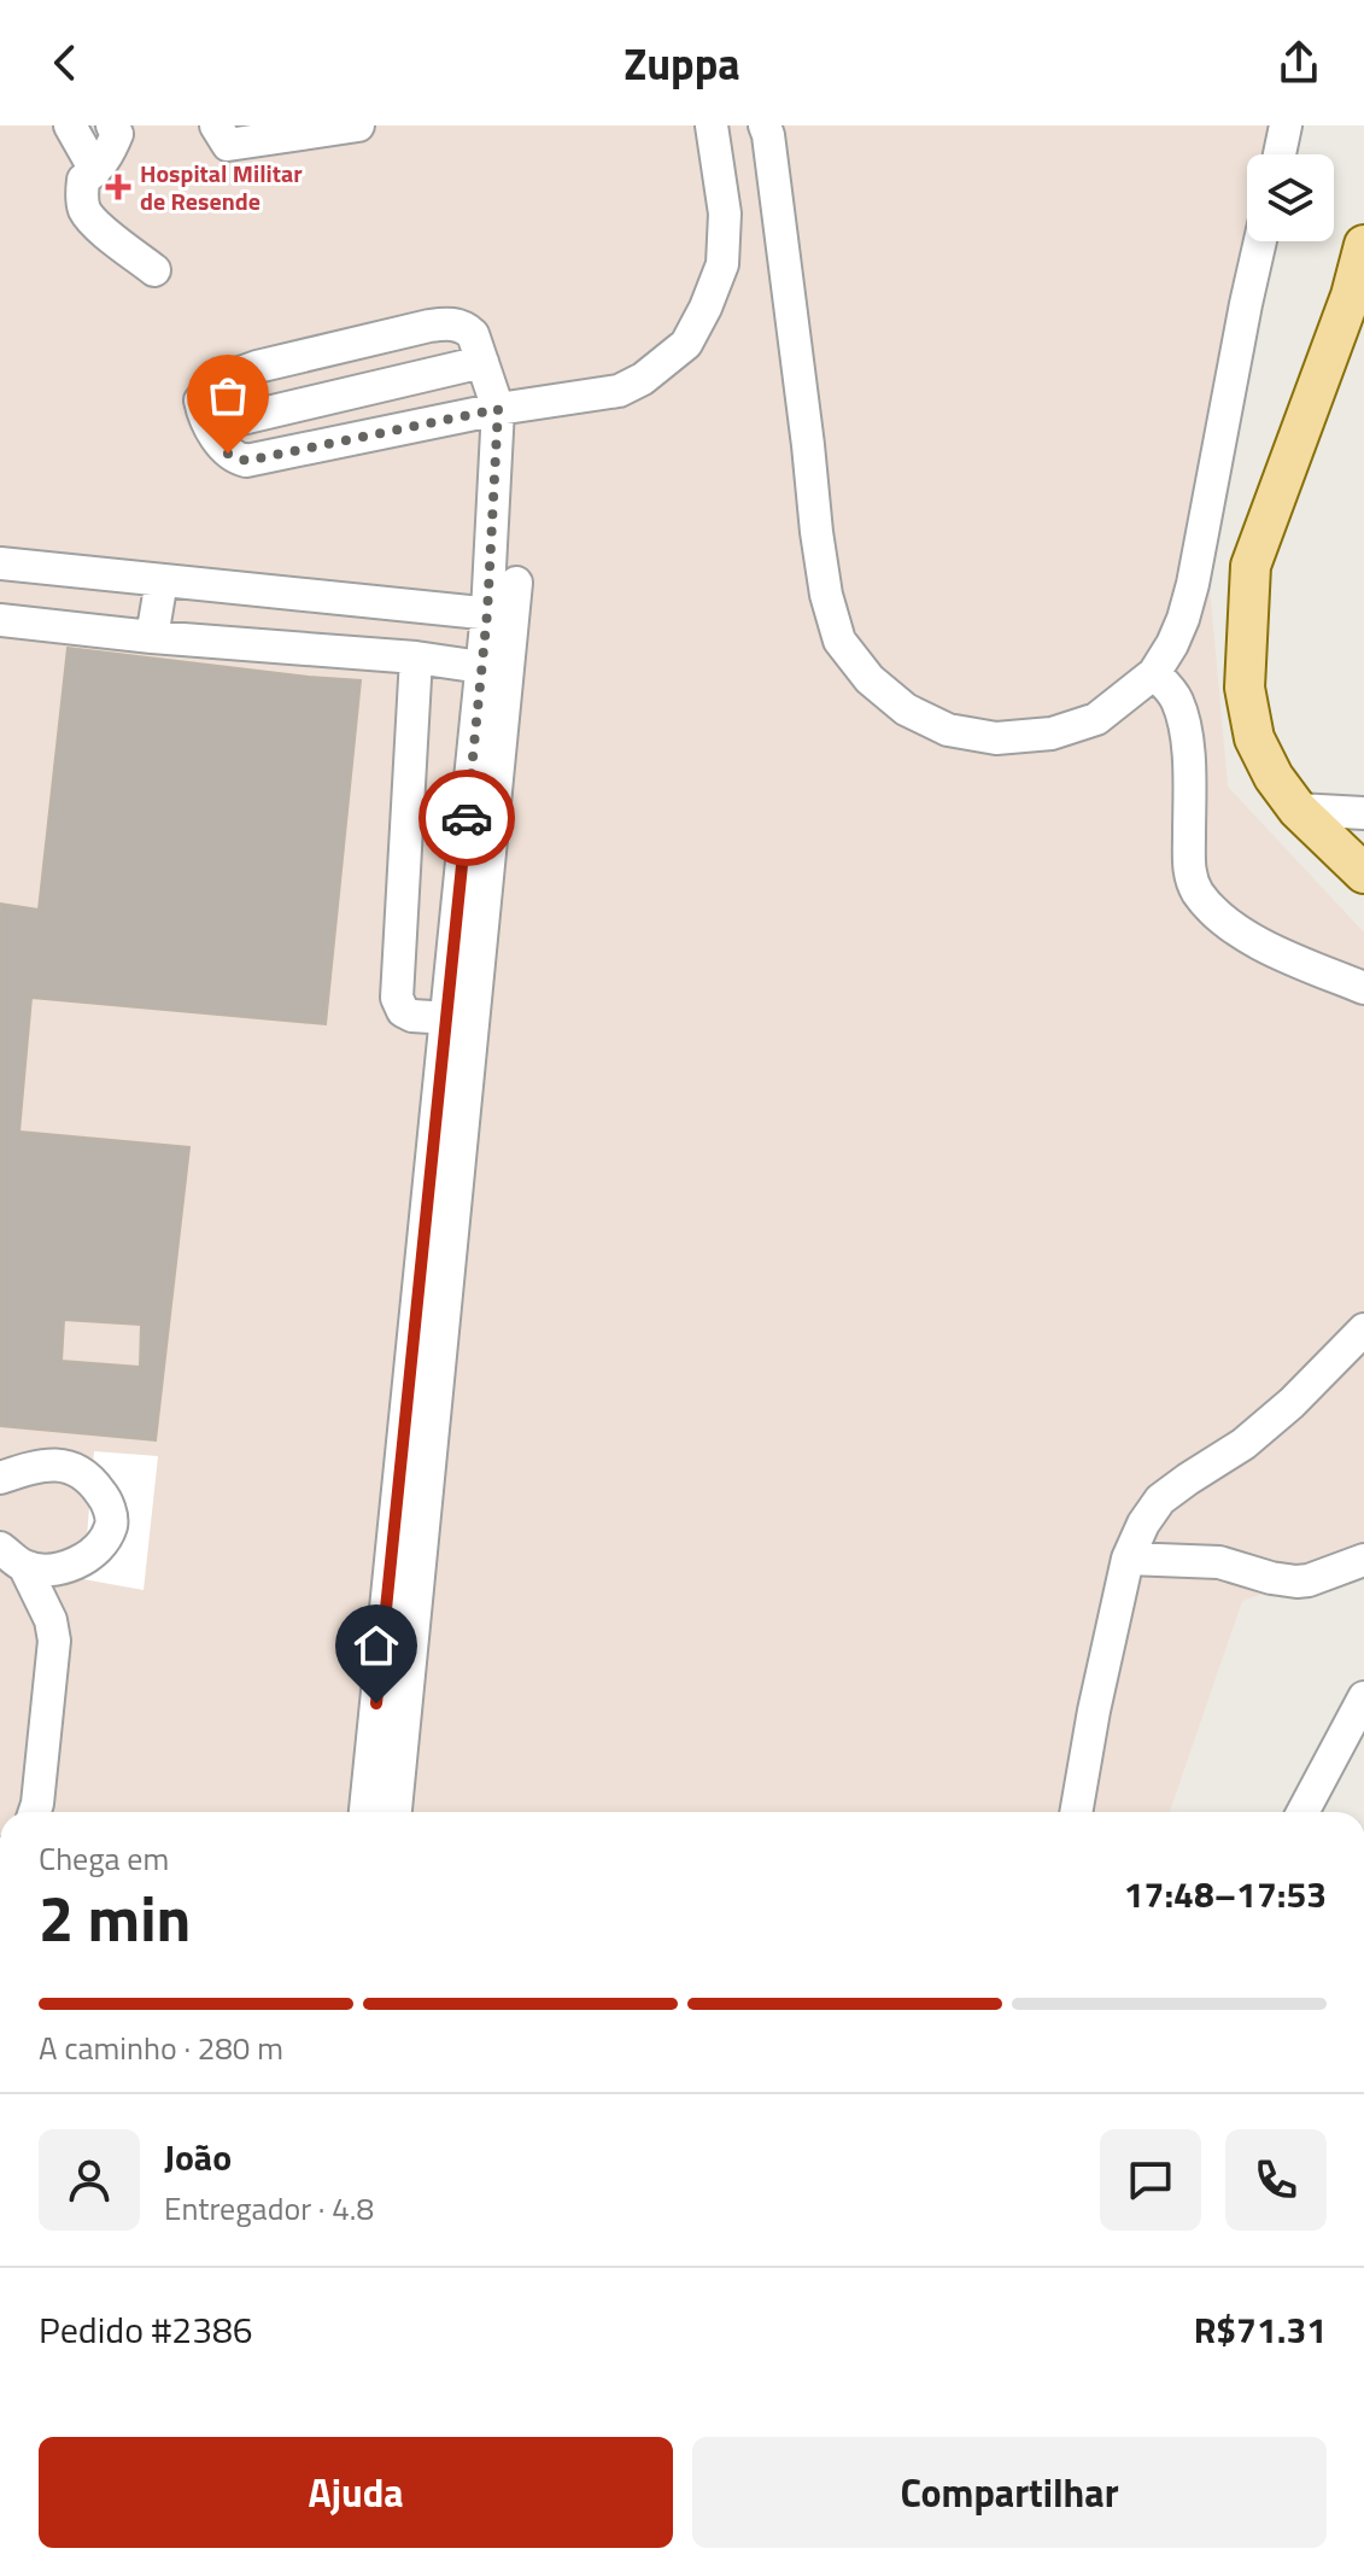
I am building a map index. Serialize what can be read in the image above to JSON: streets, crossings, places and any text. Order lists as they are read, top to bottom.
{
  "places": {
    "health": ["Hospital Militar de Resende"]
  },
  "page": {
    "header": "Zuppa",
    "heading": ["2 min", "Chega em", "17:48–17:53"],
    "panel": [
      "João",
      "Entregador · 4.8",
      "Pedido #2386",
      "R$71.31"
    ],
    "bar": "A caminho · 280 m",
    "buttons": ["Ajuda", "Compartilhar"]
  }
}
